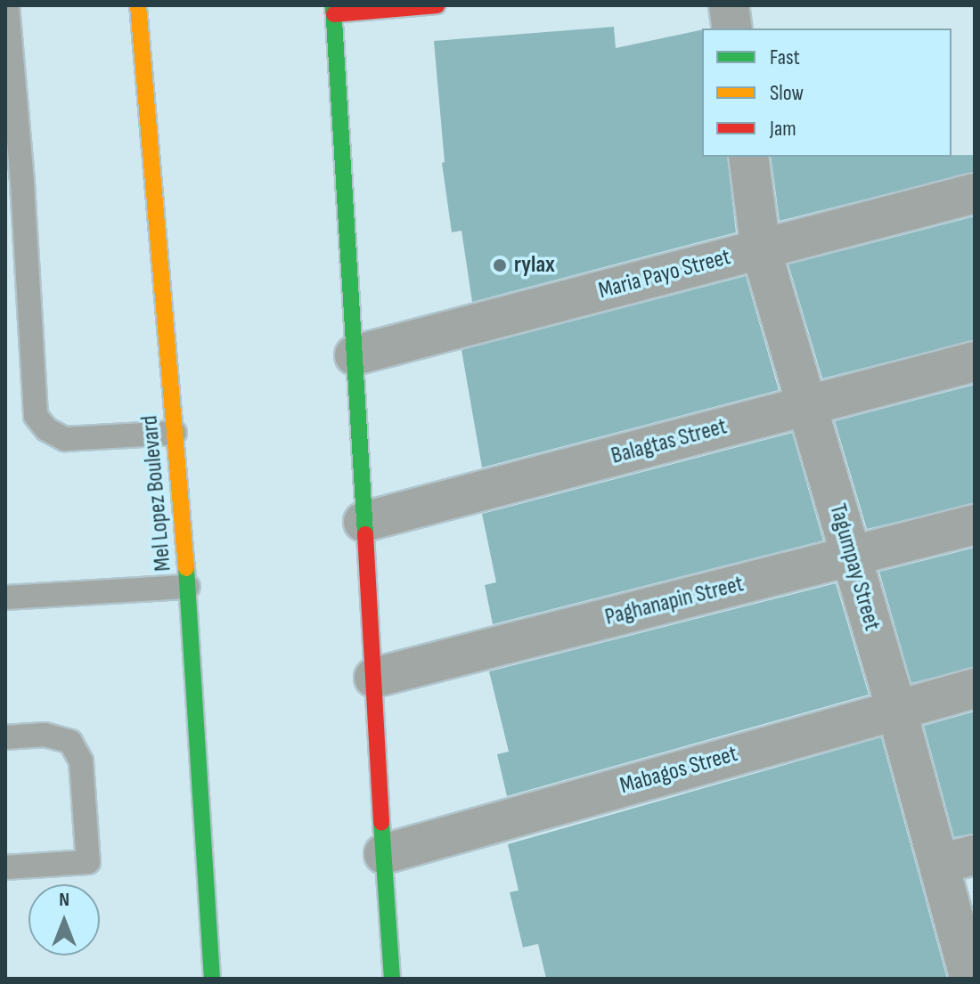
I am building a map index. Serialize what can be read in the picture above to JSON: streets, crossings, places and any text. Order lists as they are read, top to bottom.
{
  "streets": {
    "main road": ["Mel Lopez Boulevard"],
    "street": [
      "Maria Payo Street",
      "Balagtas Street",
      "Tagumpay Street",
      "Paghanapin Street",
      "Mabagos Street"
    ]
  },
  "crossings": [
    ["Maria Payo Street", "Tagumpay Street"],
    ["Balagtas Street", "Tagumpay Street"],
    ["Tagumpay Street", "Paghanapin Street"],
    ["Tagumpay Street", "Mabagos Street"]
  ],
  "places": ["rylax"],
  "legend": ["Fast", "Slow", "Jam"],
  "north": "top"
}
